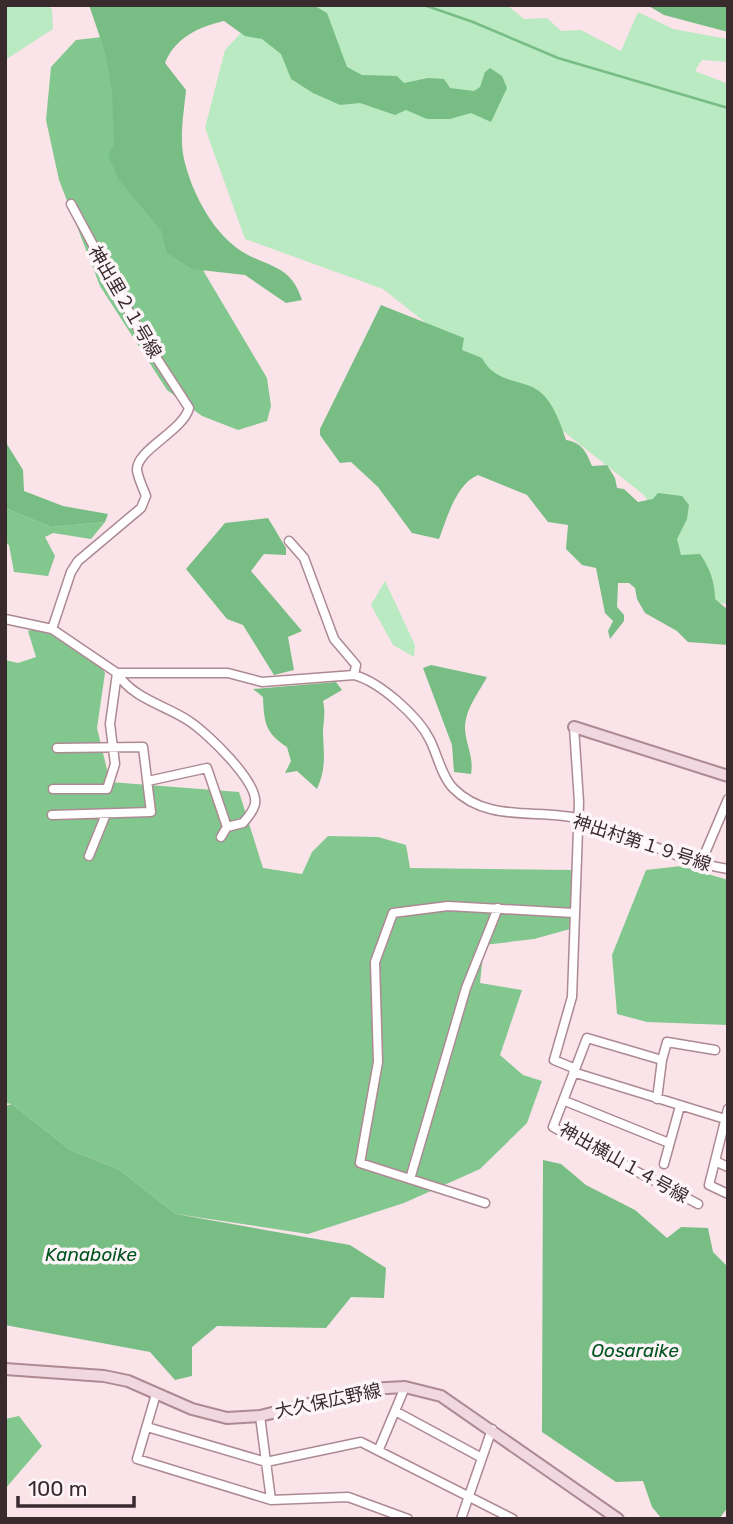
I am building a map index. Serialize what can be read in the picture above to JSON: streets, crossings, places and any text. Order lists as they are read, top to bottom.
{
  "streets": {
    "street": [
      "神出里２１号線",
      "神出村第１９号線",
      "神出横山１４号線",
      "大久保広野線"
    ]
  },
  "water": ["Kanaboike", "Oosaraike"],
  "scale_bar": "100 m"
}
